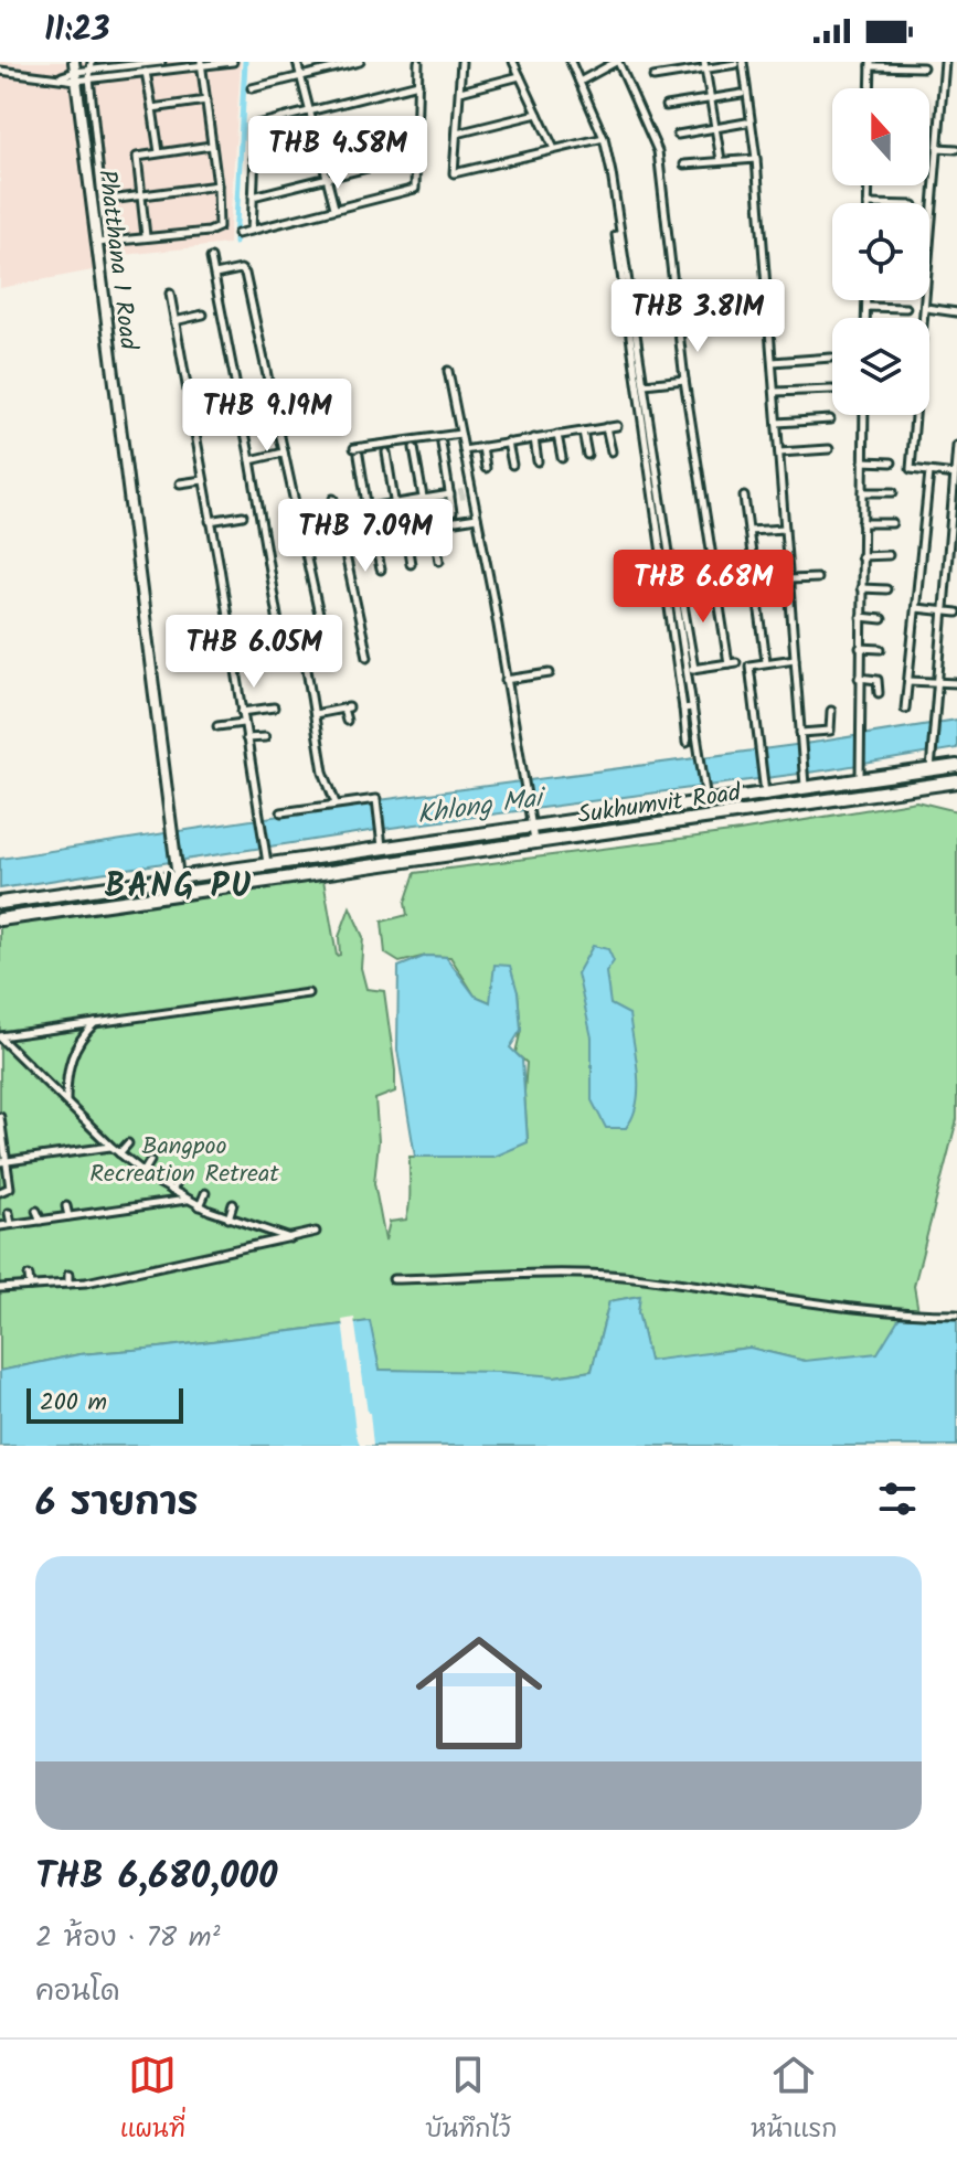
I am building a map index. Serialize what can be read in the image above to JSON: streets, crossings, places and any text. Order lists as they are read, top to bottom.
{
  "streets": {
    "highway": ["Sukhumvit Road"],
    "main road": ["Phatthana 1 Road"]
  },
  "crossings": [
    ["Phatthana 1 Road", "Sukhumvit Road"]
  ],
  "districts": ["BANG PU"],
  "water": ["Khlong Mai"],
  "parks": ["Bangpoo Recreation Retreat"],
  "scale_bar": "200 m",
  "north": "top",
  "page": {
    "status": "11:23",
    "price": [
      "THB 4.58M",
      "THB 3.81M",
      "THB 9.19M",
      "THB 7.09M",
      "THB 6.68M",
      "THB 6.05M"
    ],
    "scale": "200 m",
    "heading": "6 รายการ",
    "list": [
      {
        "name": "THB 6,680,000",
        "note": "2 ห้อง · 78 m² · คอนโด"
      }
    ],
    "tabs": ["แผนที่", "บันทึกไว้", "หน้าแรก"]
  }
}
